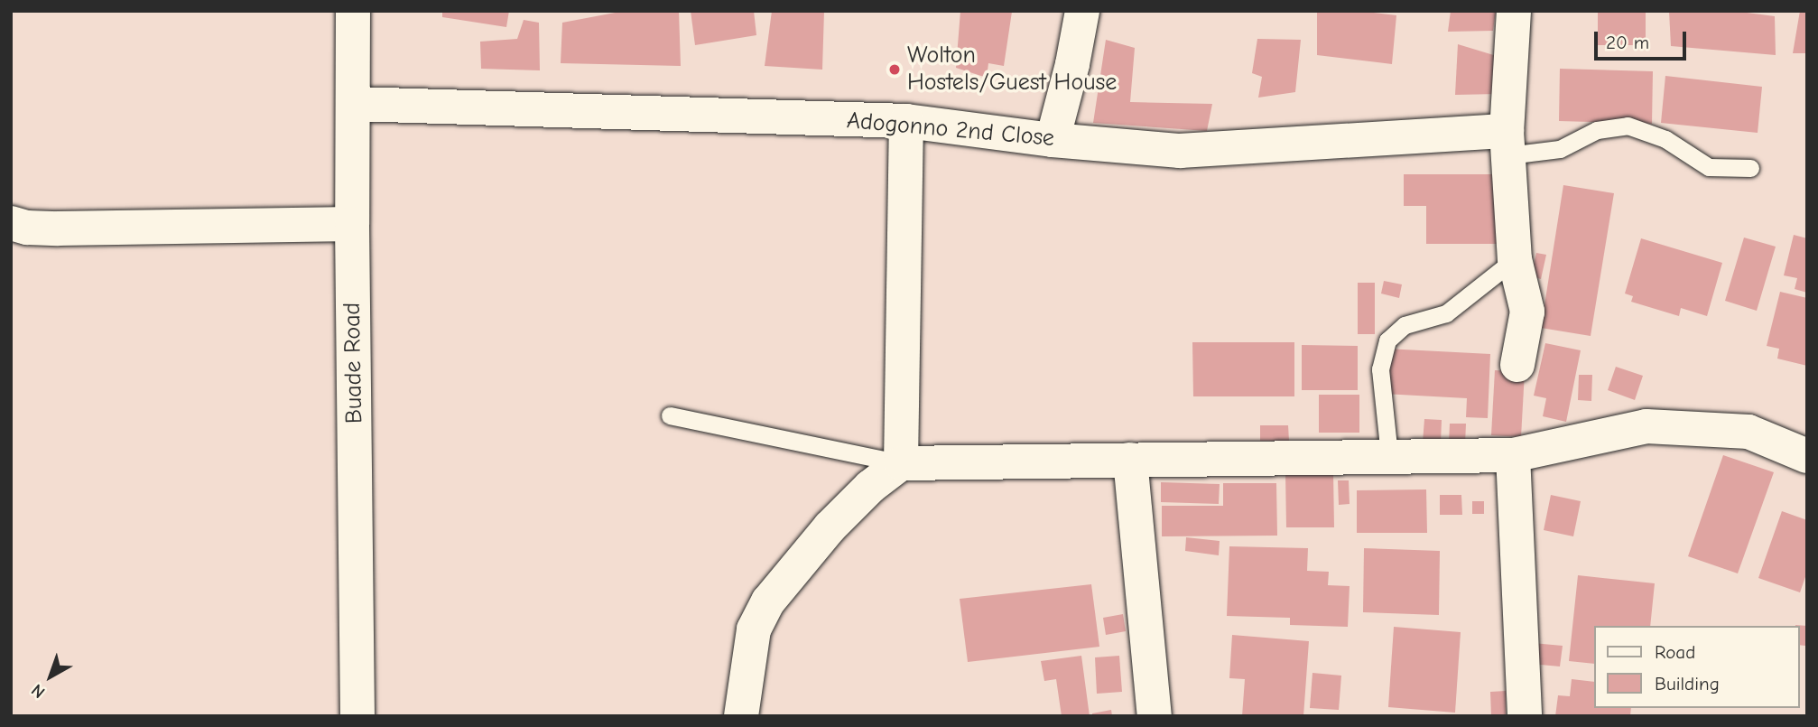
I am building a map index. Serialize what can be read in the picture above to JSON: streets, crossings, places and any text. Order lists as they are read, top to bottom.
{
  "streets": {
    "street": ["Adogonno 2nd Close", "Buade Road"]
  },
  "crossings": [
    ["Adogonno 2nd Close", "Buade Road"]
  ],
  "places": ["Wolton Hostels/Guest House"],
  "legend": ["Road", "Building"],
  "scale_bar": "20 m",
  "north": "bottom left"
}
